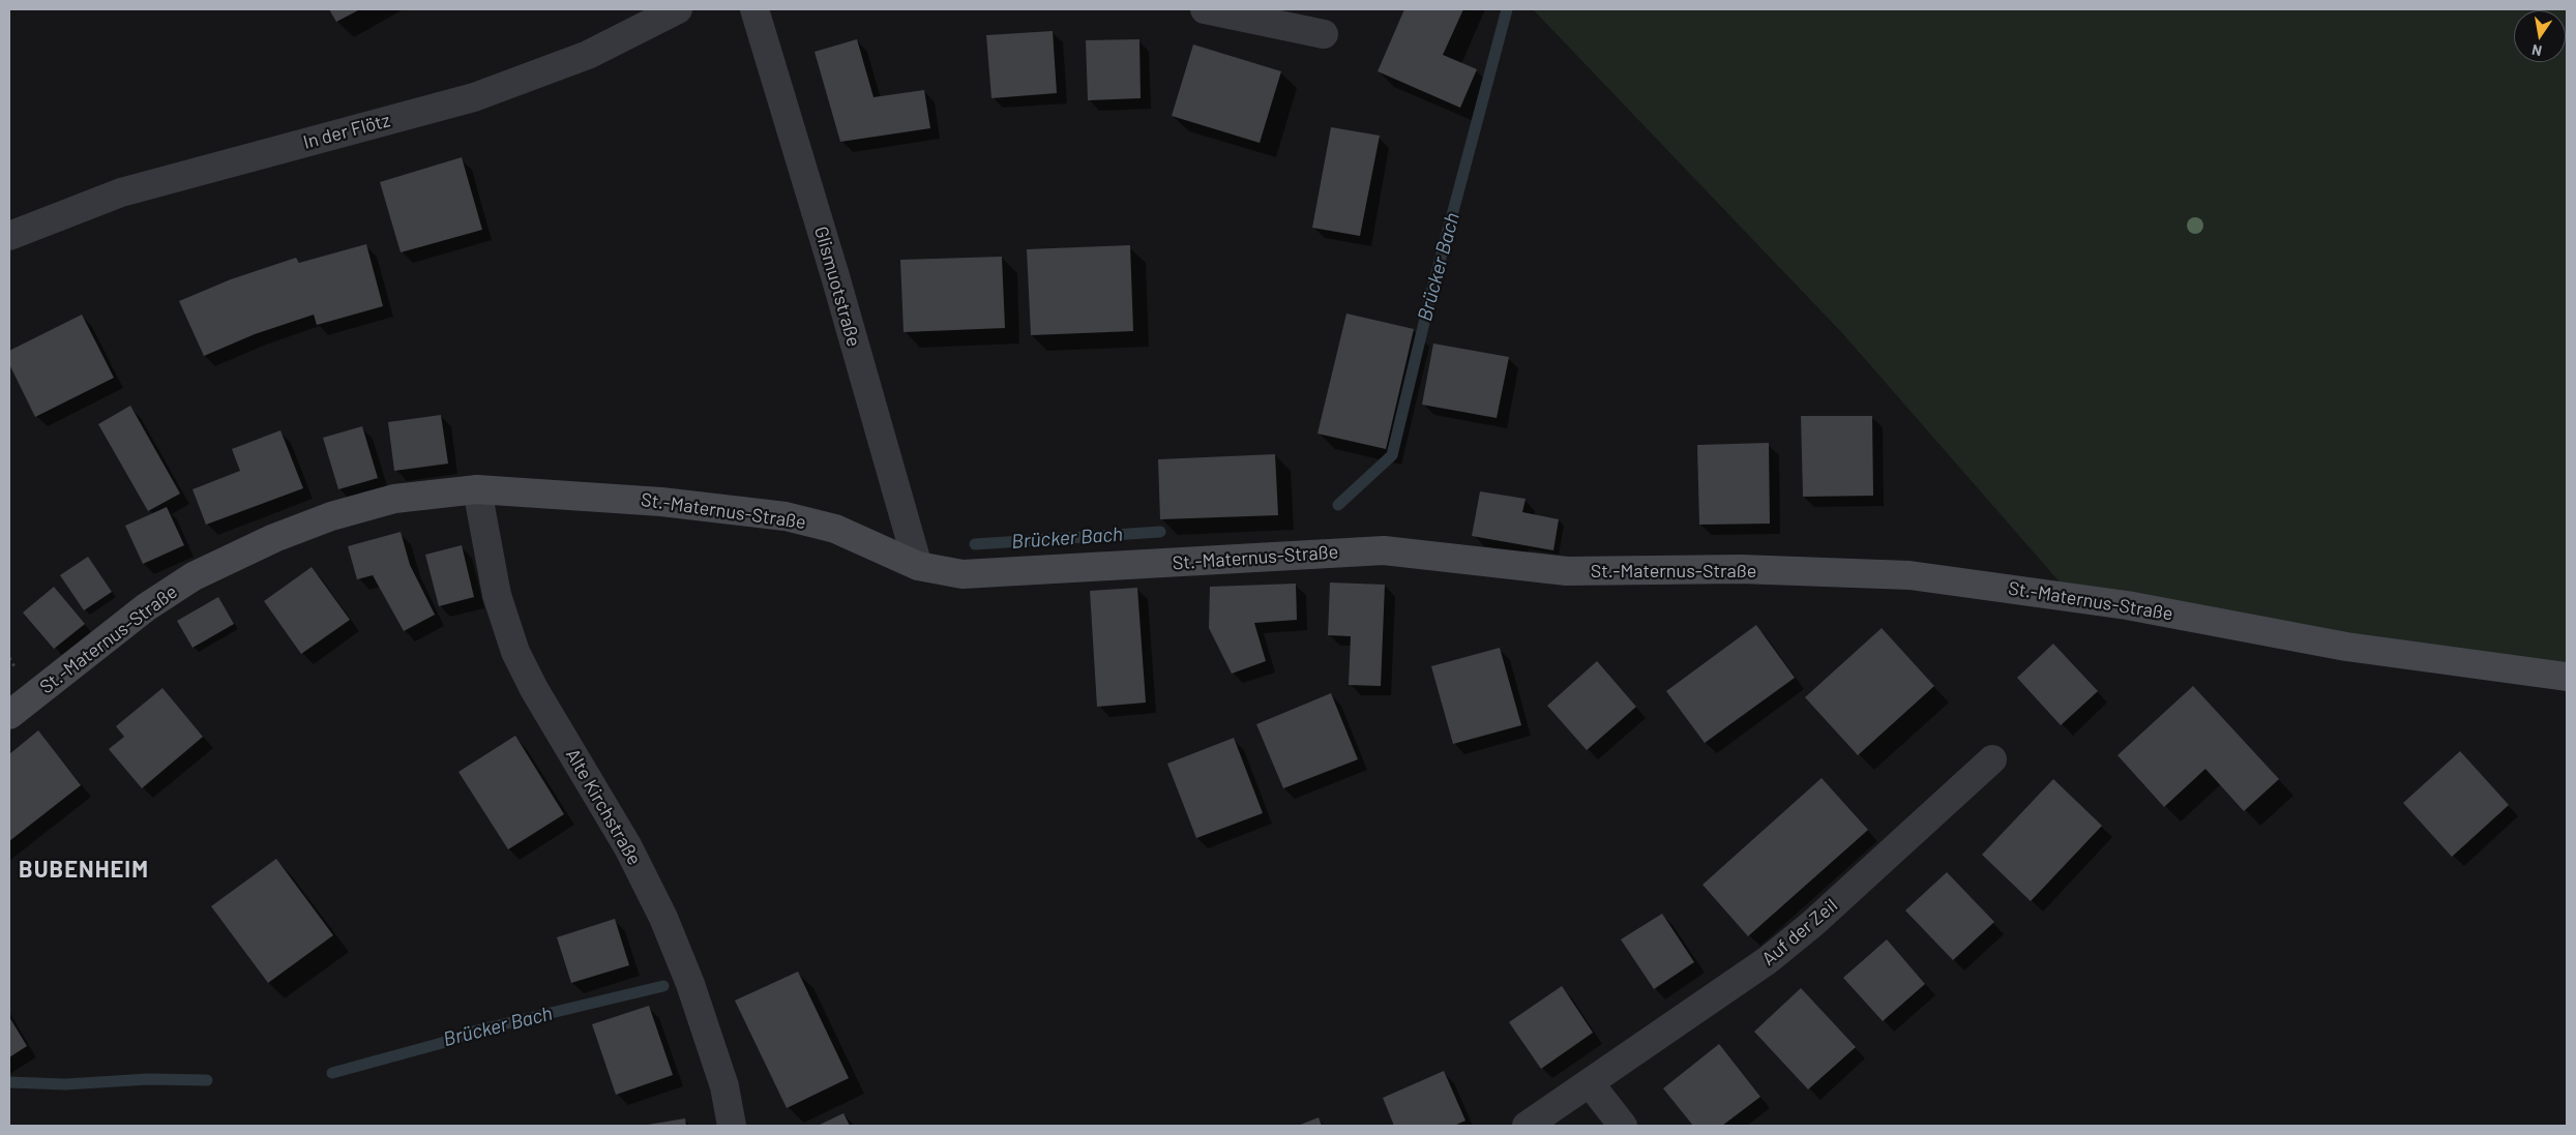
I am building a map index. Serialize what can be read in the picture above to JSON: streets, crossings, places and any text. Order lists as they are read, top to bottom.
{
  "streets": {
    "street": [
      "In der Flötz",
      "Glismuotstraße",
      "St.-Maternus-Straße",
      "Alte Kirchstraße",
      "Auf der Zeil"
    ]
  },
  "crossings": [
    ["Glismuotstraße", "St.-Maternus-Straße"],
    ["St.-Maternus-Straße", "Alte Kirchstraße"]
  ],
  "districts": ["BUBENHEIM"],
  "water": ["Brücker Bach"],
  "north": "bottom"
}
